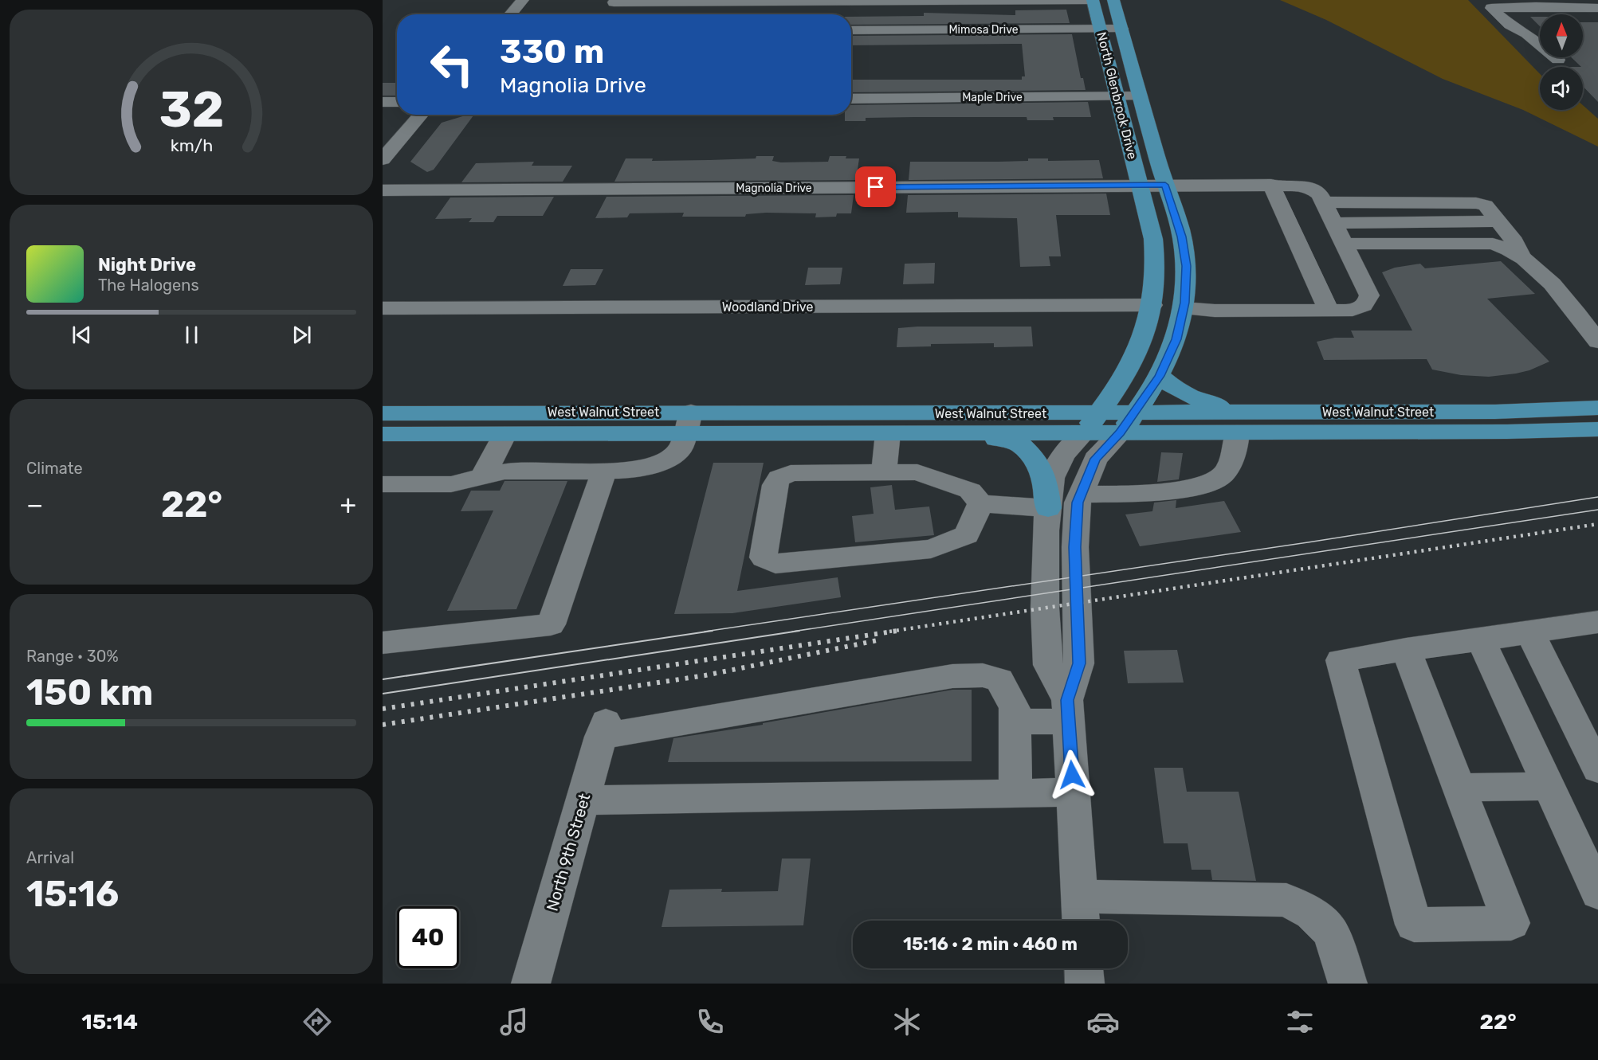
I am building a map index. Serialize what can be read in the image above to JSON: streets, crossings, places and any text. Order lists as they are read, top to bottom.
{
  "streets": {
    "main road": ["North Glenbrook Drive", "West Walnut Street"],
    "street": [
      "Mimosa Drive",
      "Maple Drive",
      "Magnolia Drive",
      "Woodland Drive",
      "North 9th Street"
    ]
  },
  "crossings": [
    ["Mimosa Drive", "North Glenbrook Drive"],
    ["North Glenbrook Drive", "Maple Drive"],
    ["North Glenbrook Drive", "Magnolia Drive"],
    ["North Glenbrook Drive", "Woodland Drive"],
    ["North Glenbrook Drive", "West Walnut Street"]
  ],
  "north": "top",
  "page": {
    "turn": ["330 m", "Magnolia Drive"],
    "song": ["Night Drive", "The Halogens"],
    "tile": [
      "Climate",
      ["Range · 30%", "150 km"],
      ["Arrival", "15:16"]
    ],
    "heat": ["−", "22°", "+"],
    "limit": "40",
    "trip": "15:16 · 2 min · 460 m",
    "tabs": ["15:14", "22°"],
    "gauge": ["32", "km/h"]
  }
}
